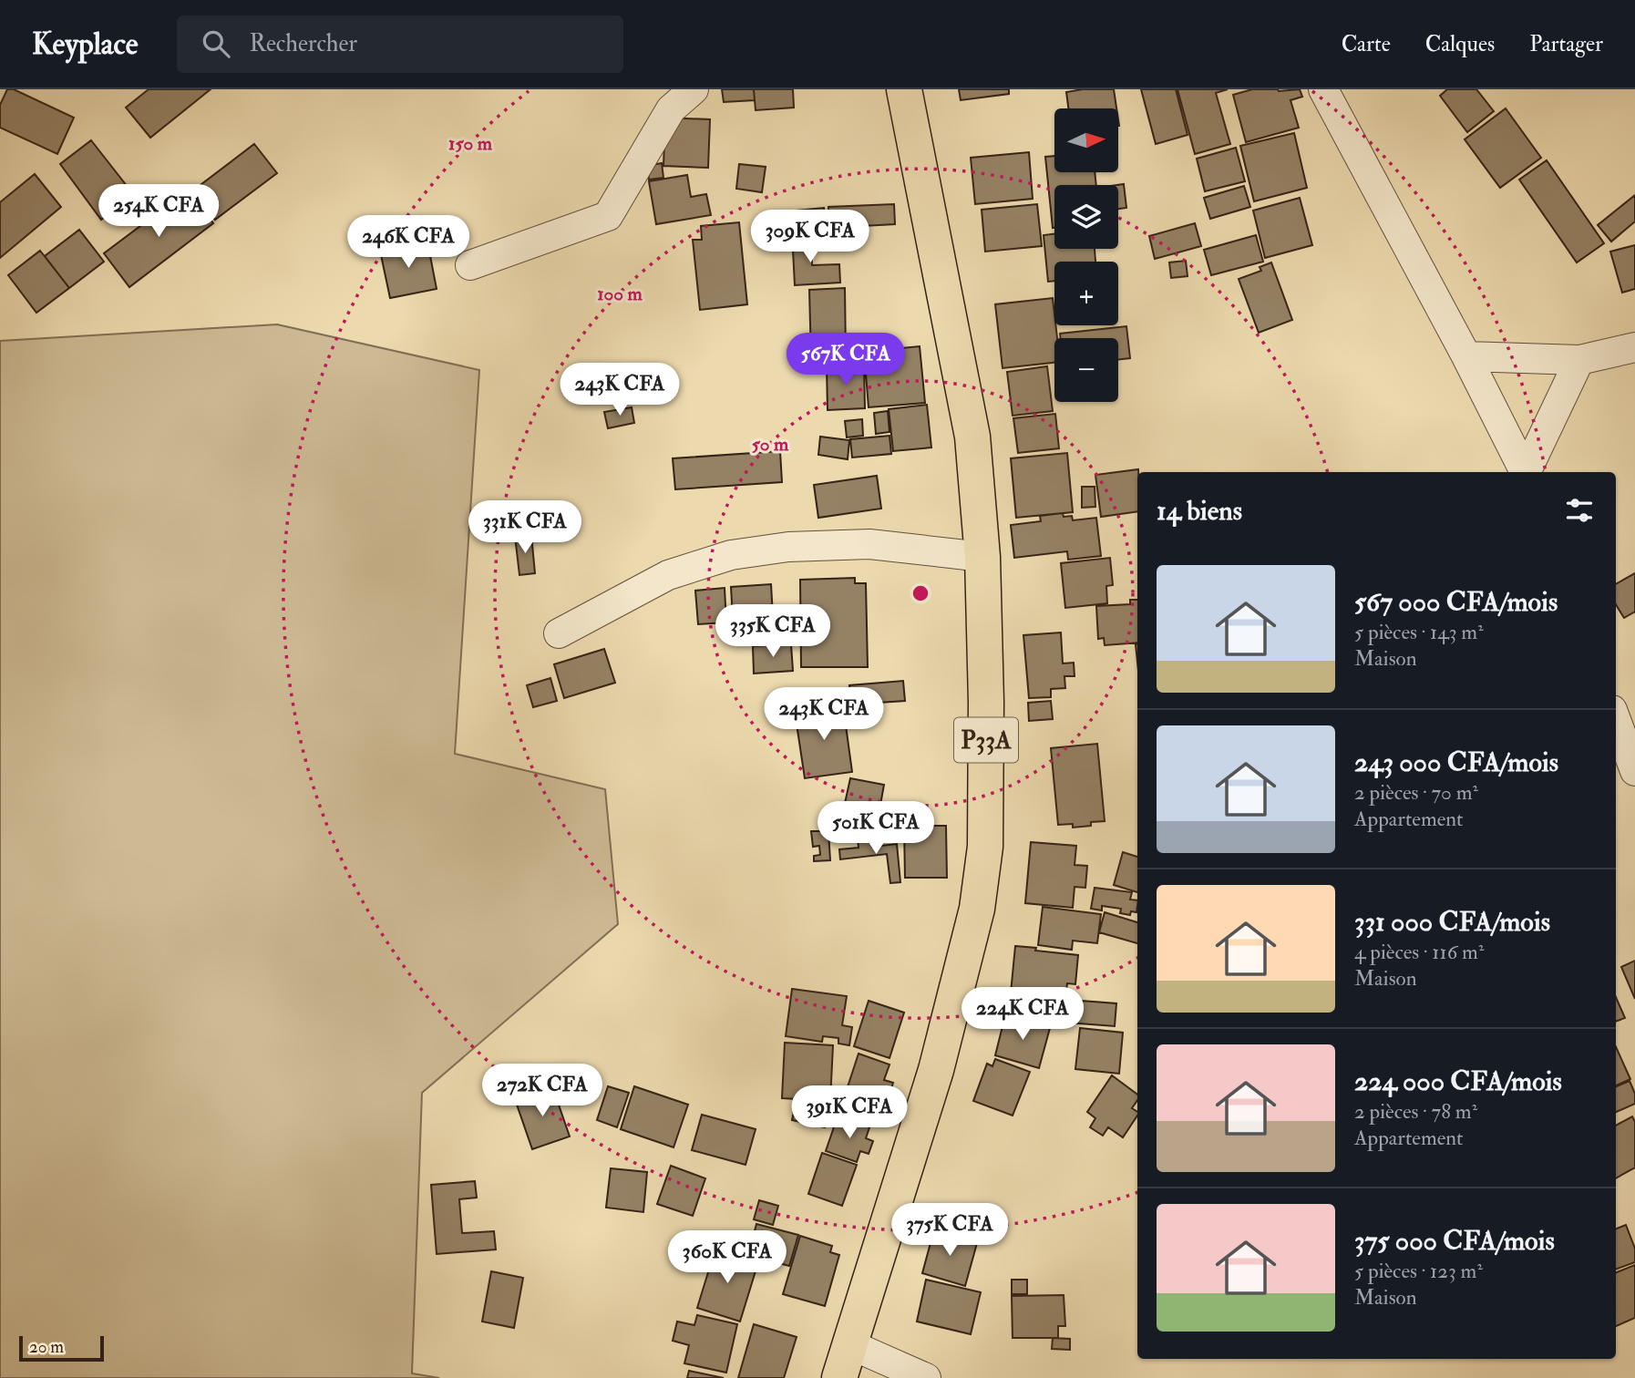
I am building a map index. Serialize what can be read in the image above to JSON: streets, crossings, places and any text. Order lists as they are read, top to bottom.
{
  "streets": {
    "main road": ["P33A"]
  },
  "scale_bar": "20 m",
  "north": "right",
  "page": {
    "header": "Keyplace",
    "search": "Rechercher",
    "nav": ["Carte", "Calques", "Partager"],
    "map_buttons": ["+", "−"],
    "price": [
      "254K CFA",
      "309K CFA",
      "246K CFA",
      "567K CFA",
      "243K CFA",
      "331K CFA",
      "335K CFA",
      "243K CFA",
      "501K CFA",
      "224K CFA",
      "272K CFA",
      "391K CFA",
      "375K CFA",
      "360K CFA"
    ],
    "heading": "14 biens",
    "list": [
      {
        "name": "567 000 CFA/mois",
        "note": "5 pièces · 143 m² · Maison"
      },
      {
        "name": "243 000 CFA/mois",
        "note": "2 pièces · 70 m² · Appartement"
      },
      {
        "name": "331 000 CFA/mois",
        "note": "4 pièces · 116 m² · Maison"
      },
      {
        "name": "224 000 CFA/mois",
        "note": "2 pièces · 78 m² · Appartement"
      },
      {
        "name": "375 000 CFA/mois",
        "note": "5 pièces · 123 m² · Maison"
      }
    ],
    "scale": "20 m"
  },
  "rings": ["150 m", "100 m", "50 m"]
}
